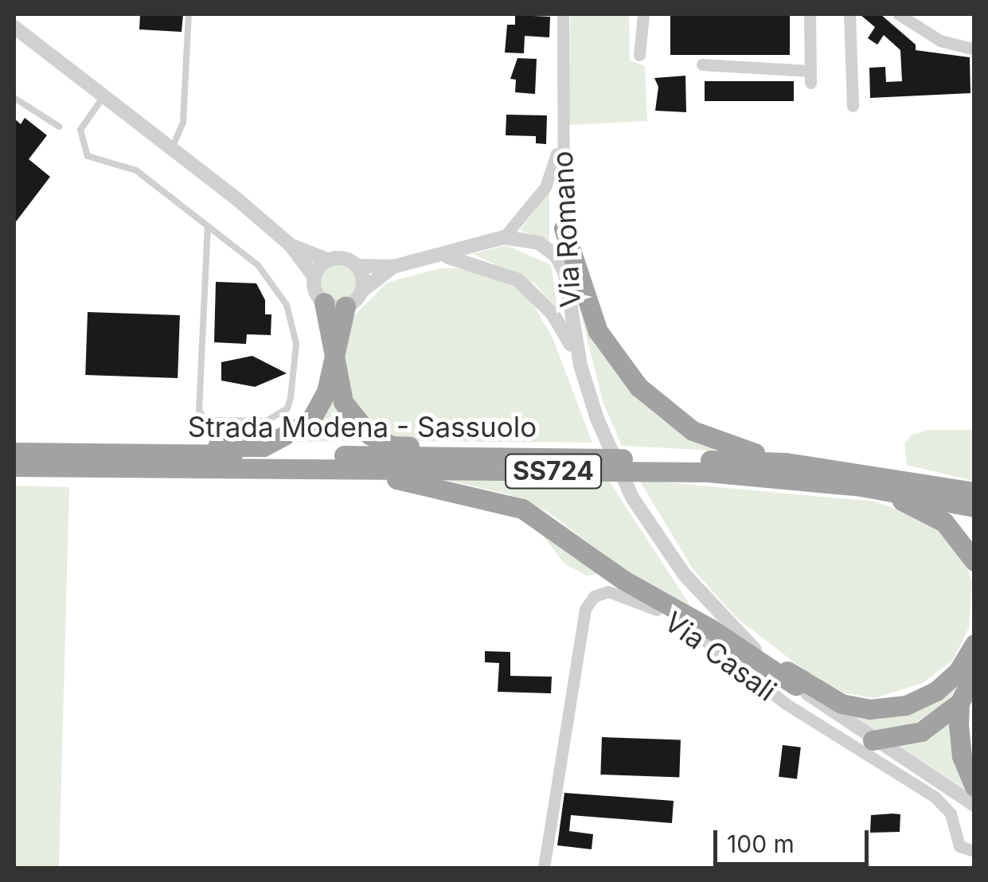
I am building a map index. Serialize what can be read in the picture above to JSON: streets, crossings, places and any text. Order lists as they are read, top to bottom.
{
  "streets": {
    "highway": ["Strada Modena - Sassuolo", "SS724"],
    "street": ["Via Romano", "Via Casali"]
  },
  "crossings": [
    ["Strada Modena - Sassuolo", "SS724"]
  ],
  "scale_bar": "100 m"
}
